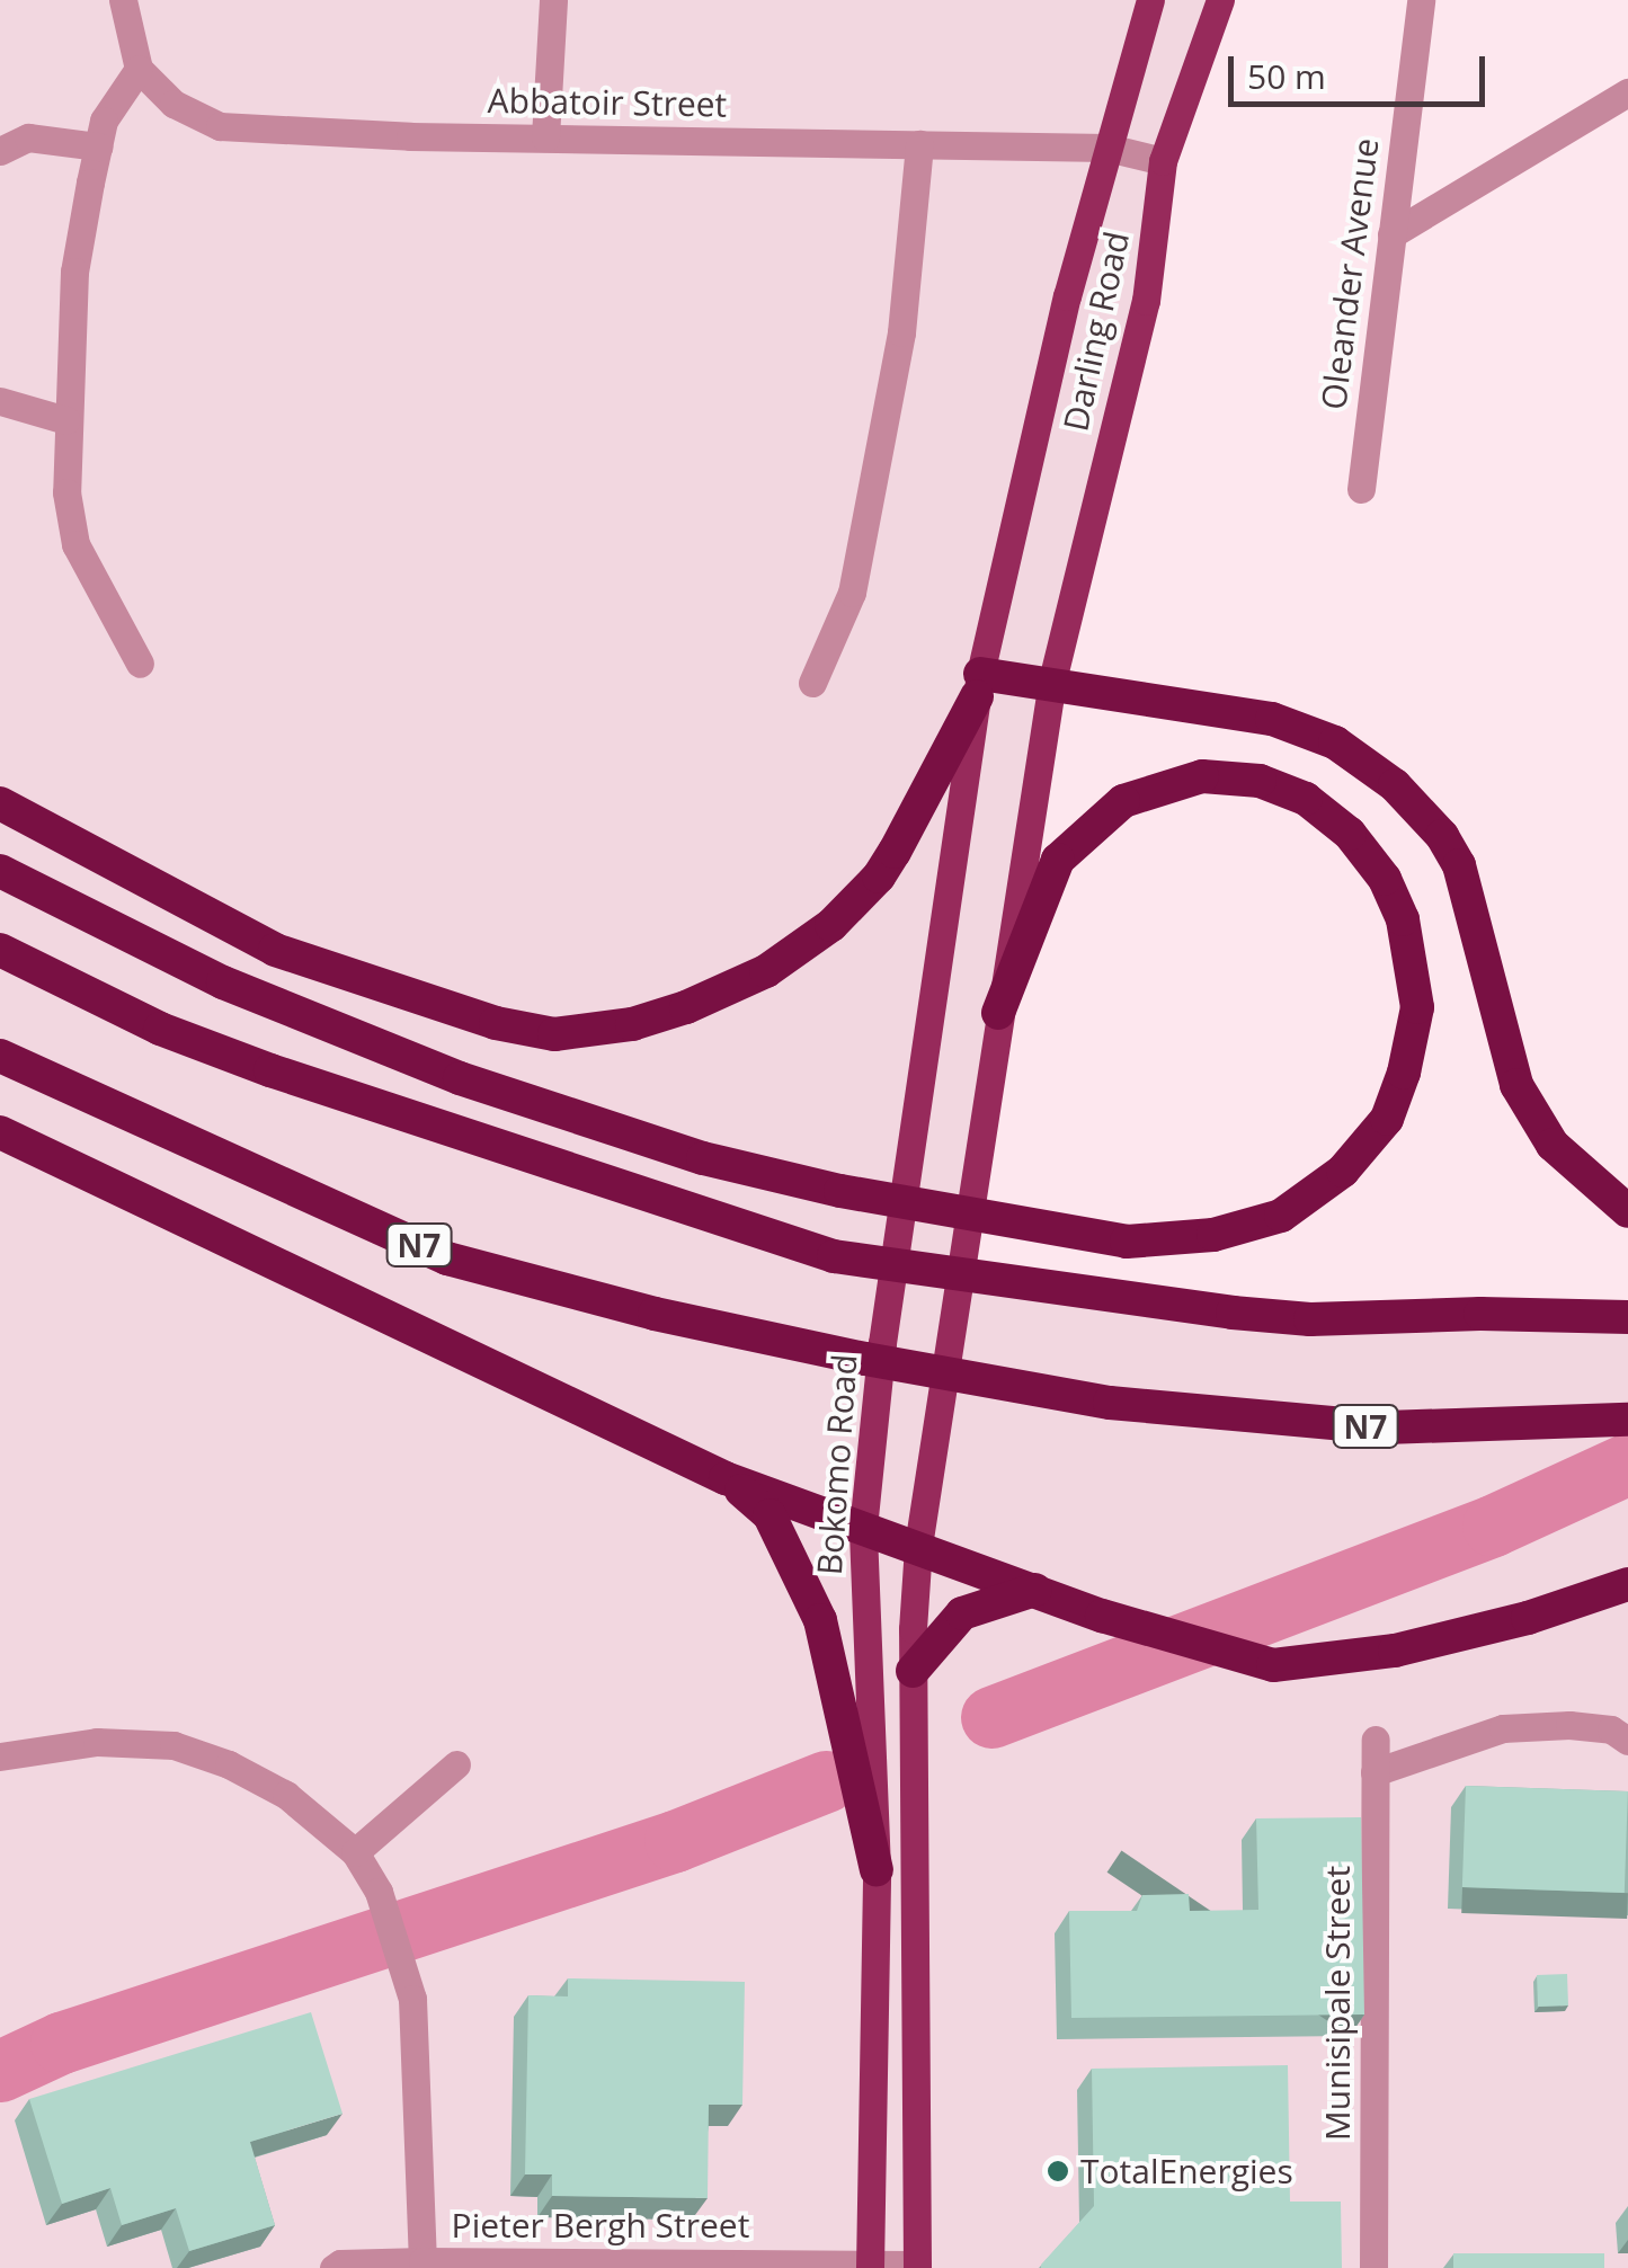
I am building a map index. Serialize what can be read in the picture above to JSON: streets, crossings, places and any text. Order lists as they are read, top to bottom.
{
  "streets": {
    "highway": ["N7"],
    "main road": ["Darling Road", "Bokomo Road"],
    "street": [
      "Abbatoir Street",
      "Oleander Avenue",
      "Munisipale Street",
      "Pieter Bergh Street"
    ]
  },
  "crossings": [
    ["Abbatoir Street", "Darling Road"],
    ["Darling Road", "Bokomo Road"],
    ["Bokomo Road", "Pieter Bergh Street"]
  ],
  "places": ["TotalEnergies"],
  "scale_bar": "50 m"
}
